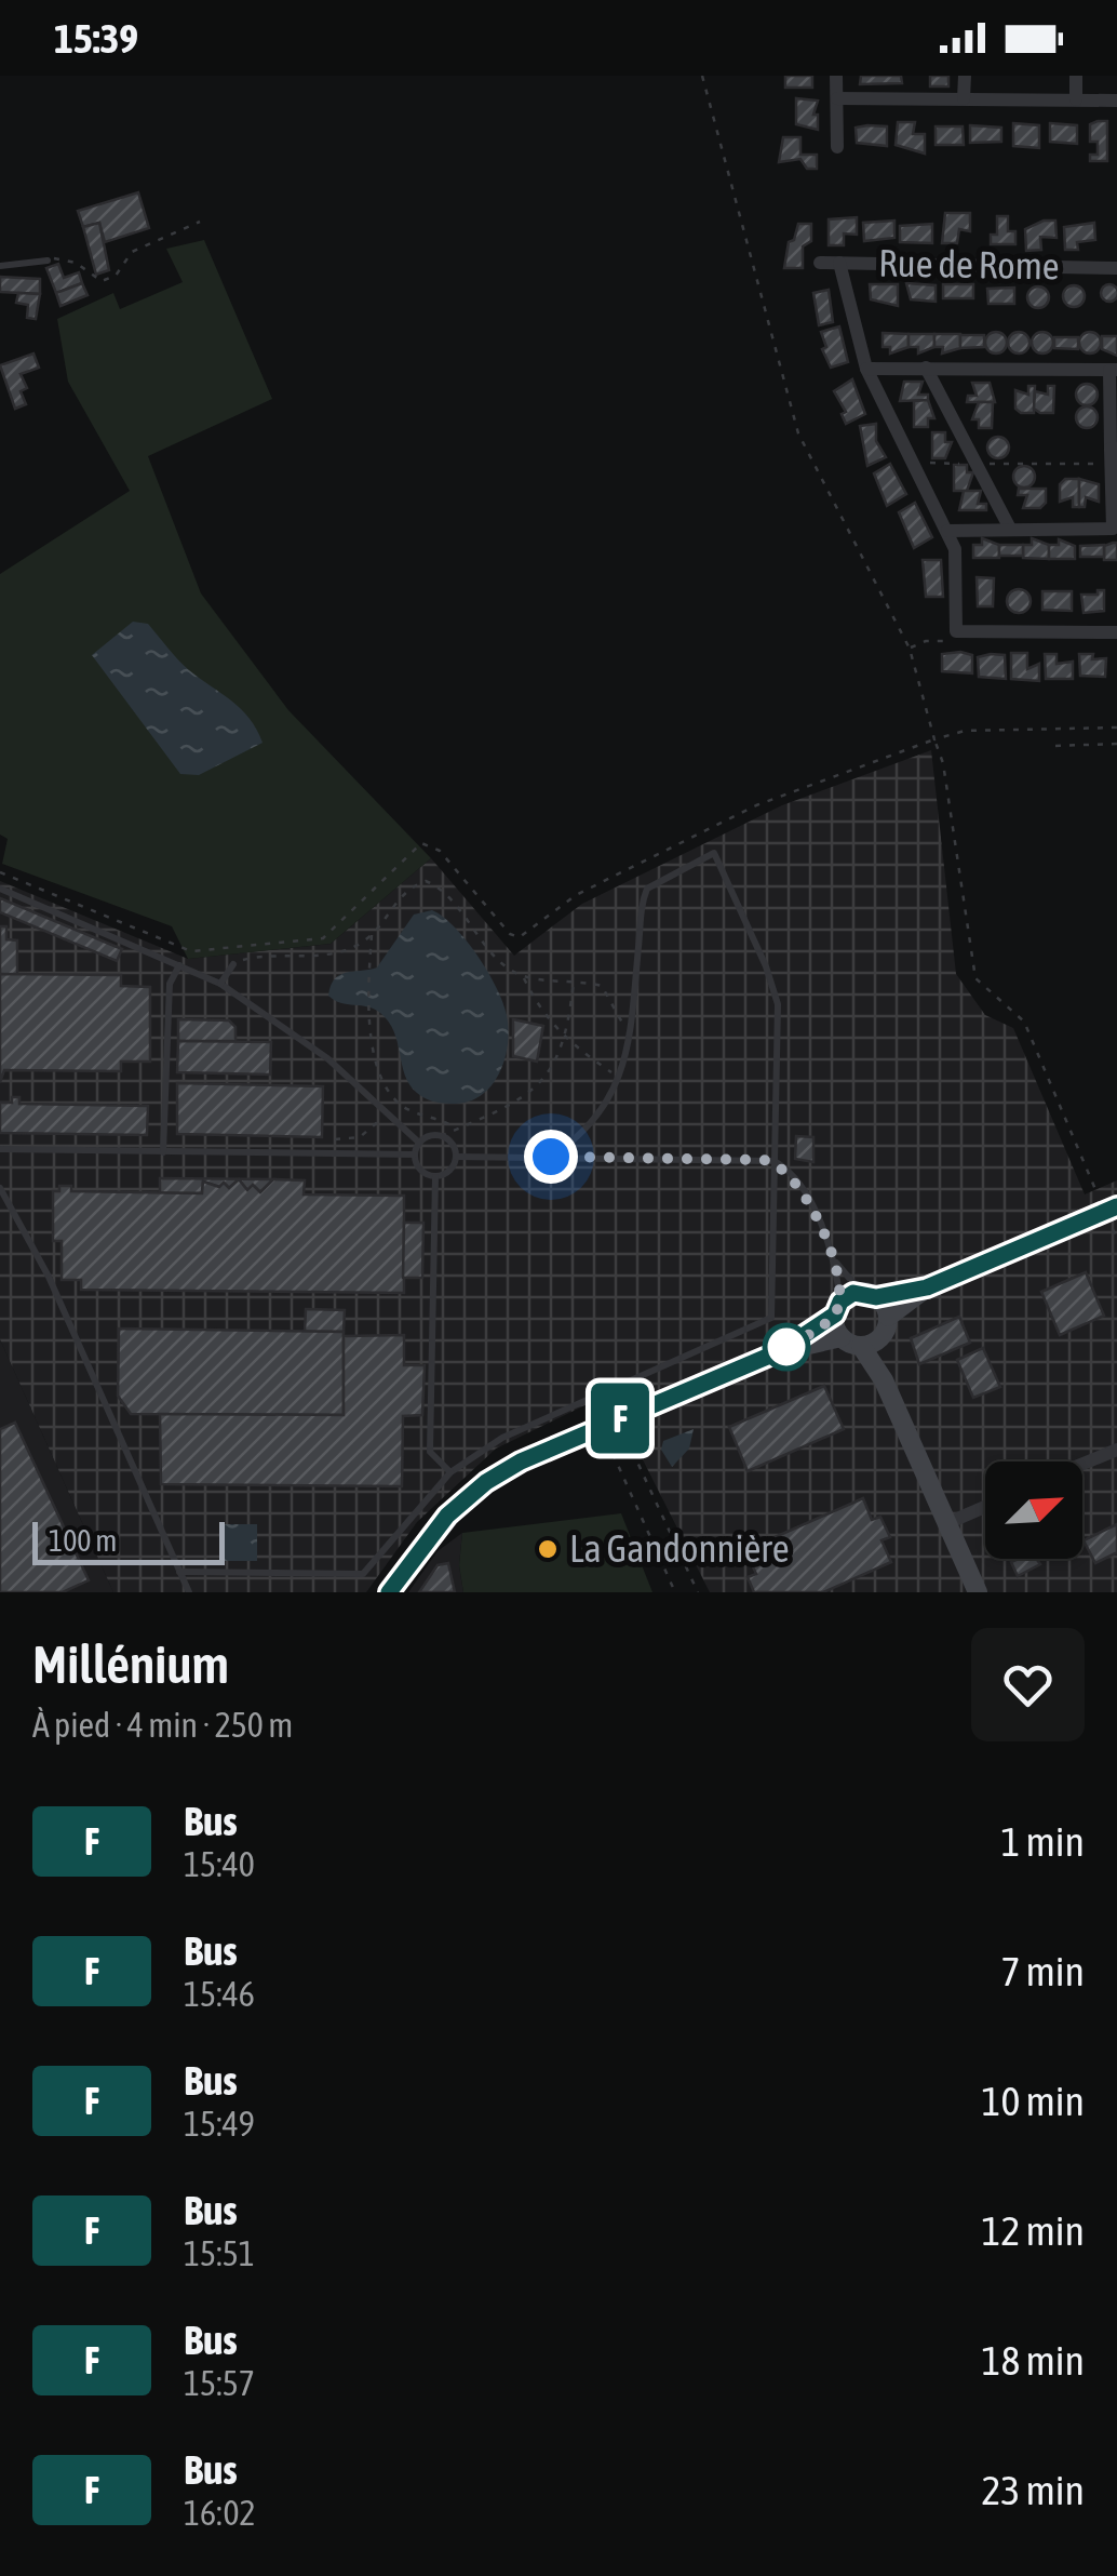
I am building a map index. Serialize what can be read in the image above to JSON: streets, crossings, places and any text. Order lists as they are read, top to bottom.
{
  "streets": {
    "street": ["Rue de Rome"]
  },
  "places": ["La Gandonnière"],
  "lines": ["bus line F"],
  "scale_bar": "100 m",
  "north": "top right",
  "page": {
    "status": "15:39",
    "on_map": "F",
    "scale": "100 m",
    "heading": ["Millénium", "À pied · 4 min · 250 m"],
    "list": [
      {
        "mark": "F",
        "name": "Bus",
        "note": "15:40",
        "value": "1 min"
      },
      {
        "mark": "F",
        "name": "Bus",
        "note": "15:46",
        "value": "7 min"
      },
      {
        "mark": "F",
        "name": "Bus",
        "note": "15:49",
        "value": "10 min"
      },
      {
        "mark": "F",
        "name": "Bus",
        "note": "15:51",
        "value": "12 min"
      },
      {
        "mark": "F",
        "name": "Bus",
        "note": "15:57",
        "value": "18 min"
      },
      {
        "mark": "F",
        "name": "Bus",
        "note": "16:02",
        "value": "23 min"
      }
    ]
  }
}
